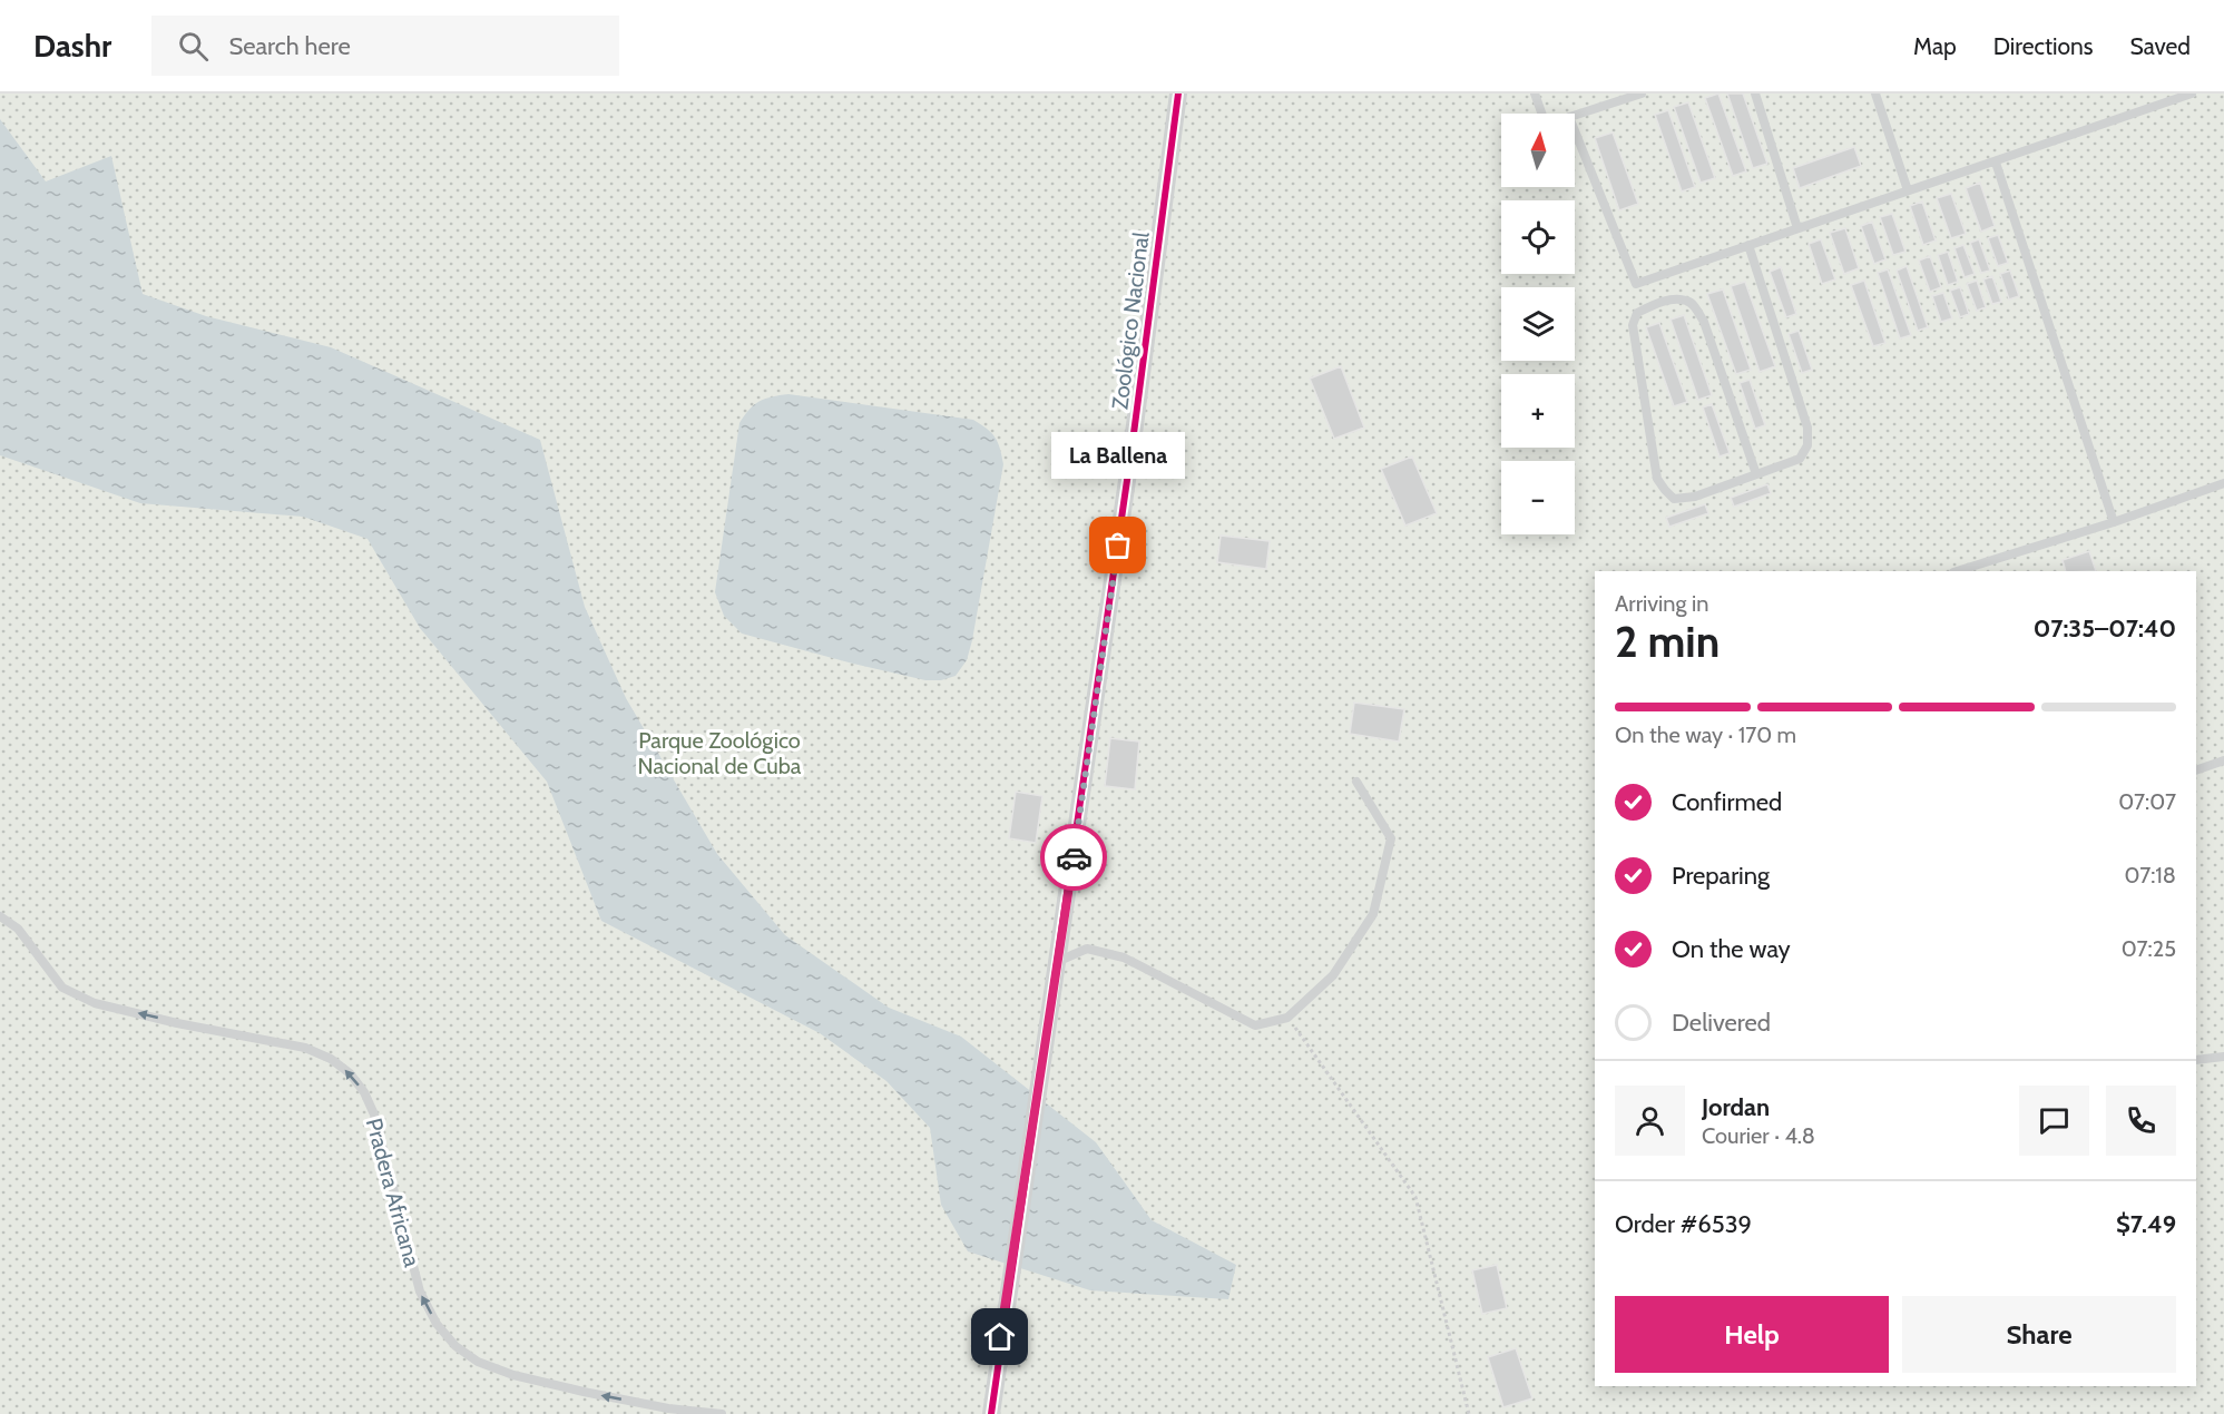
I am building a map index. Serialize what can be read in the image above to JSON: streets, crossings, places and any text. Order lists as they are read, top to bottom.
{
  "streets": {
    "street": ["Zoológico Nacional"],
    "lane": ["Pradera Africana"]
  },
  "one_way": ["Pradera Africana"],
  "parks": ["Parque Zoológico Nacional de Cuba"],
  "places": ["La Ballena"],
  "north": "top",
  "page": {
    "header": "Dashr",
    "search": "Search here",
    "nav": ["Map", "Directions", "Saved"],
    "map_buttons": ["+", "−"],
    "bubble": "La Ballena",
    "heading": ["2 min", "Arriving in", "07:35–07:40"],
    "panel": [
      "Jordan",
      "Courier · 4.8",
      "Order #6539",
      "$7.49"
    ],
    "bar": "On the way · 170 m",
    "list": [
      ["Confirmed", "07:07"],
      ["Preparing", "07:18"],
      ["On the way", "07:25"],
      "Delivered"
    ],
    "buttons": ["Help", "Share"]
  }
}
